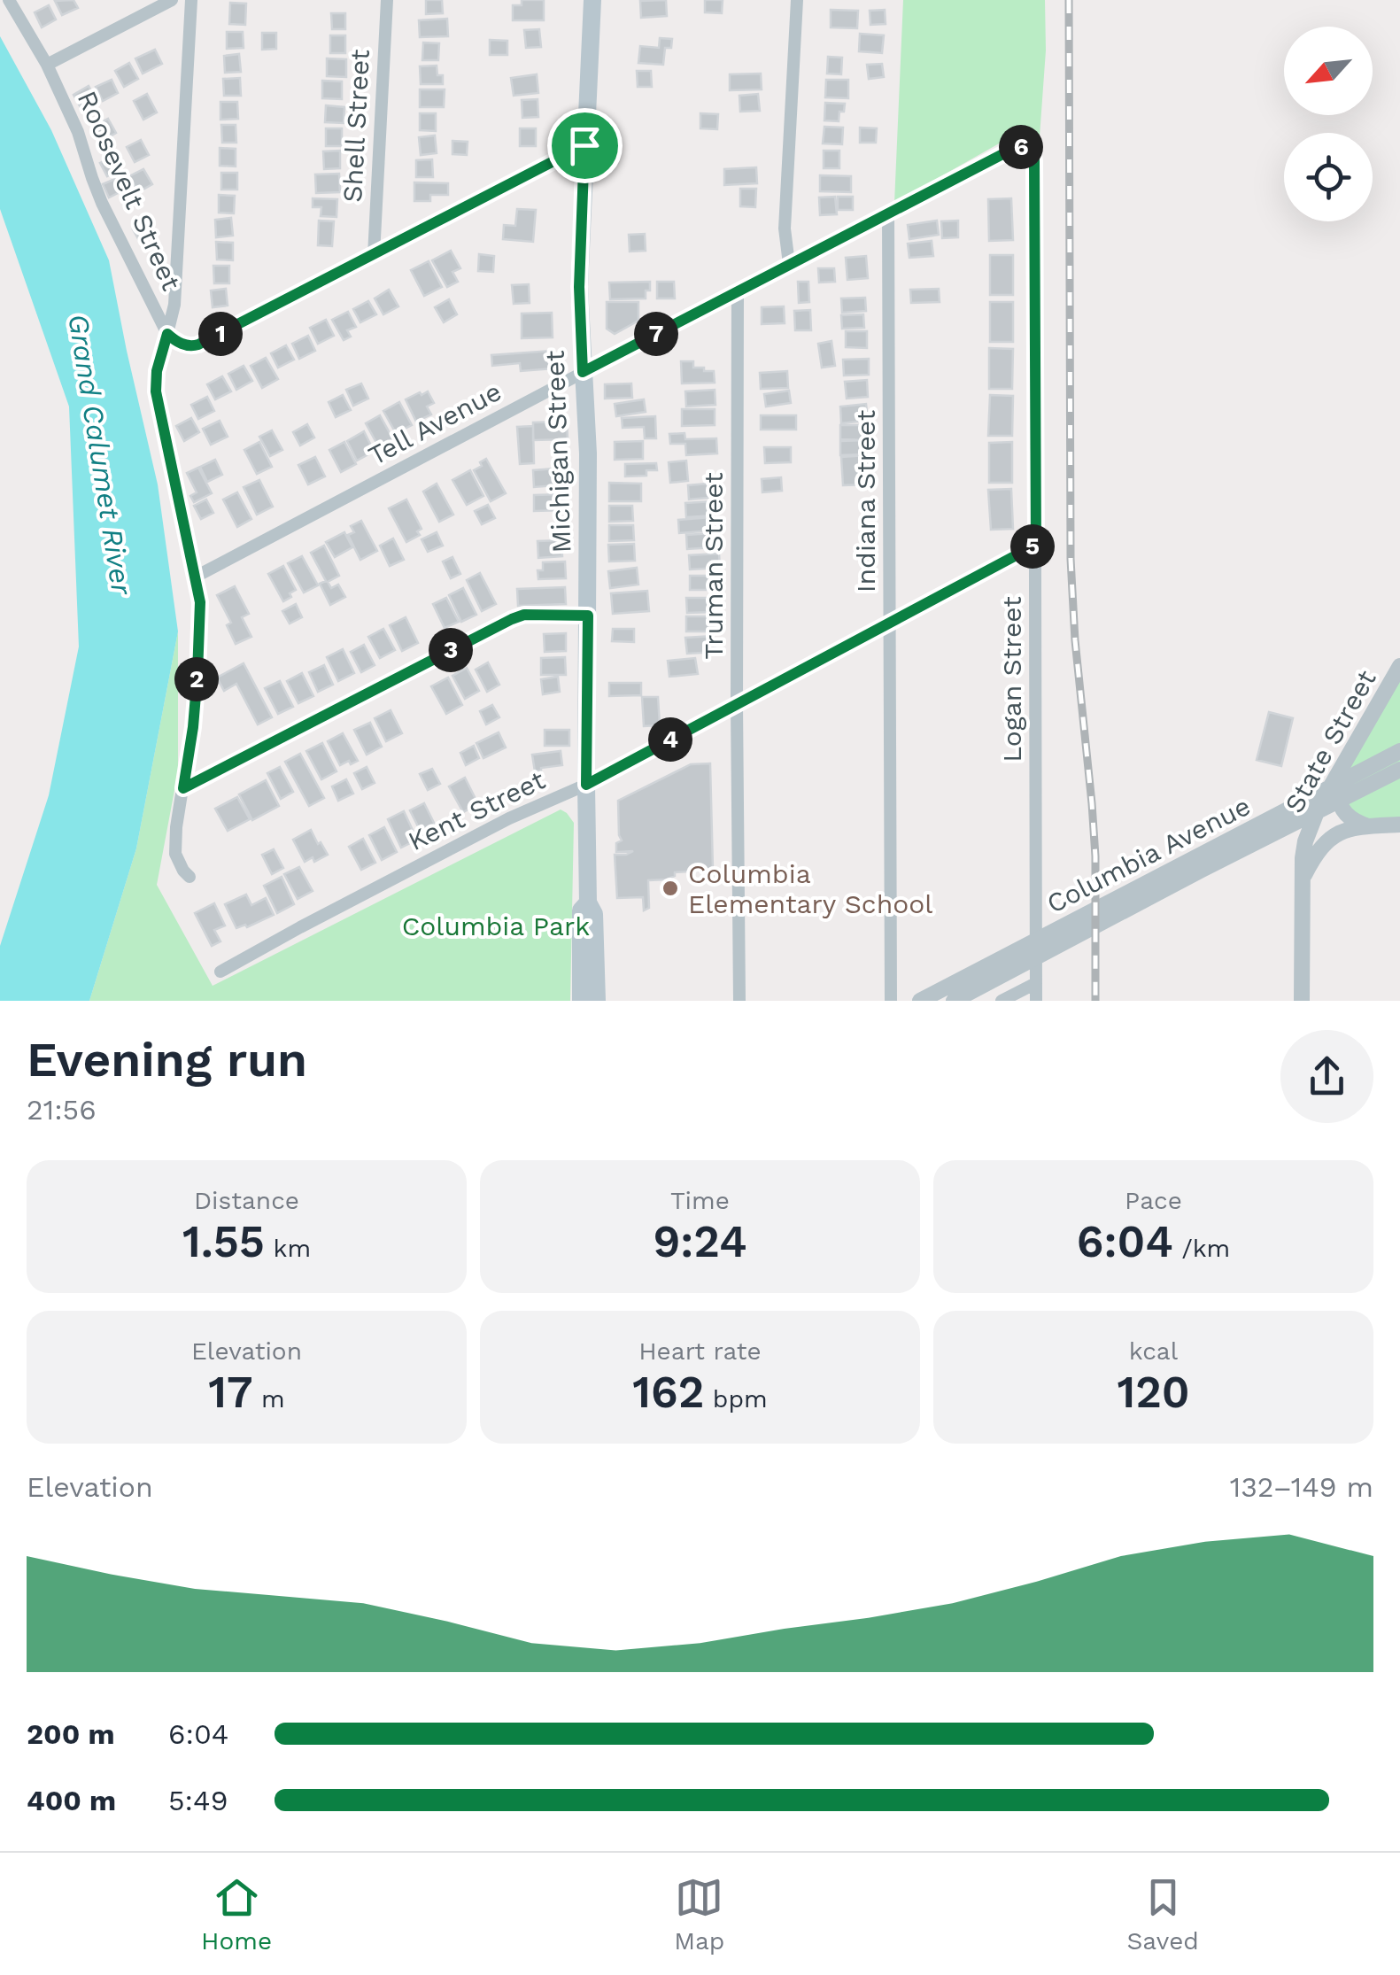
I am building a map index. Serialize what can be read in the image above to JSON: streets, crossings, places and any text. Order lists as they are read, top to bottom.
{
  "streets": {
    "main road": ["Michigan Street"],
    "street": [
      "Shell Street",
      "Roosevelt Street",
      "Tell Avenue",
      "Indiana Street",
      "Truman Street",
      "Logan Street",
      "State Street",
      "Kent Street",
      "Columbia Avenue"
    ]
  },
  "crossings": [
    ["Tell Avenue", "Michigan Street"],
    ["Tell Avenue", "Indiana Street"],
    ["Tell Avenue", "Truman Street"],
    ["Tell Avenue", "Logan Street"],
    ["Michigan Street", "Kent Street"],
    ["Indiana Street", "Kent Street"],
    ["Truman Street", "Kent Street"],
    ["Logan Street", "Kent Street"]
  ],
  "water": ["Grand Calumet River"],
  "parks": ["Columbia Park"],
  "places": ["Columbia Elementary School"],
  "north": "bottom left",
  "page": {
    "pins": [
      "6",
      "1",
      "7",
      "5",
      "3",
      "2",
      "4"
    ],
    "heading": ["Evening run", "21:56"],
    "stats": [
      ["Distance", "1.55 km"],
      ["Time", "9:24"],
      ["Pace", "6:04 /km"],
      ["Elevation", "17 m"],
      ["Heart rate", "162 bpm"],
      ["kcal", "120"]
    ],
    "chart": ["Elevation", "132–149 m"],
    "list": [
      {
        "name": "200 m",
        "note": "6:04"
      },
      {
        "name": "400 m",
        "note": "5:49"
      }
    ],
    "tabs": ["Home", "Map", "Saved"]
  }
}
